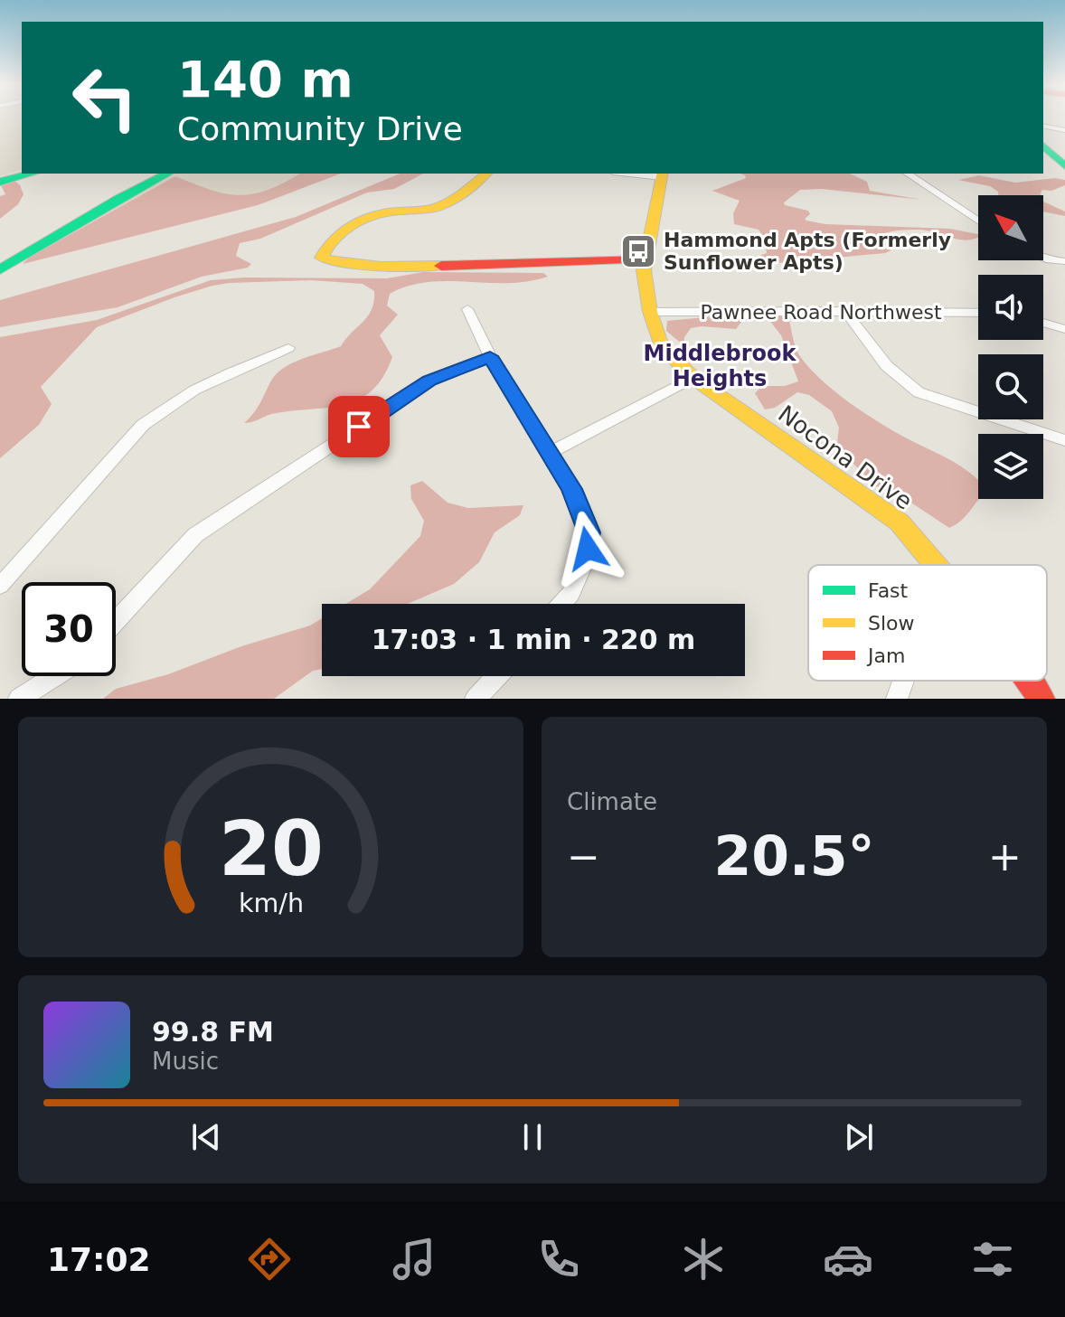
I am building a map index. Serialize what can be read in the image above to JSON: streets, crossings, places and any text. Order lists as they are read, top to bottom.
{
  "streets": {
    "street": ["Pawnee Road Northwest", "Nocona Drive"]
  },
  "crossings": [
    ["Pawnee Road Northwest", "Nocona Drive"]
  ],
  "districts": ["Middlebrook Heights"],
  "places": {
    "bus stop": ["Hammond Apts (Formerly Sunflower Apts)"]
  },
  "legend": ["Fast", "Slow", "Jam"],
  "north": "top left",
  "page": {
    "turn": ["140 m", "Community Drive"],
    "limit": "30",
    "trip": "17:03 · 1 min · 220 m",
    "tile": "Climate",
    "heat": ["−", "20.5°", "+"],
    "song": ["99.8 FM", "Music"],
    "tabs": "17:02",
    "gauge": ["20", "km/h"]
  }
}
